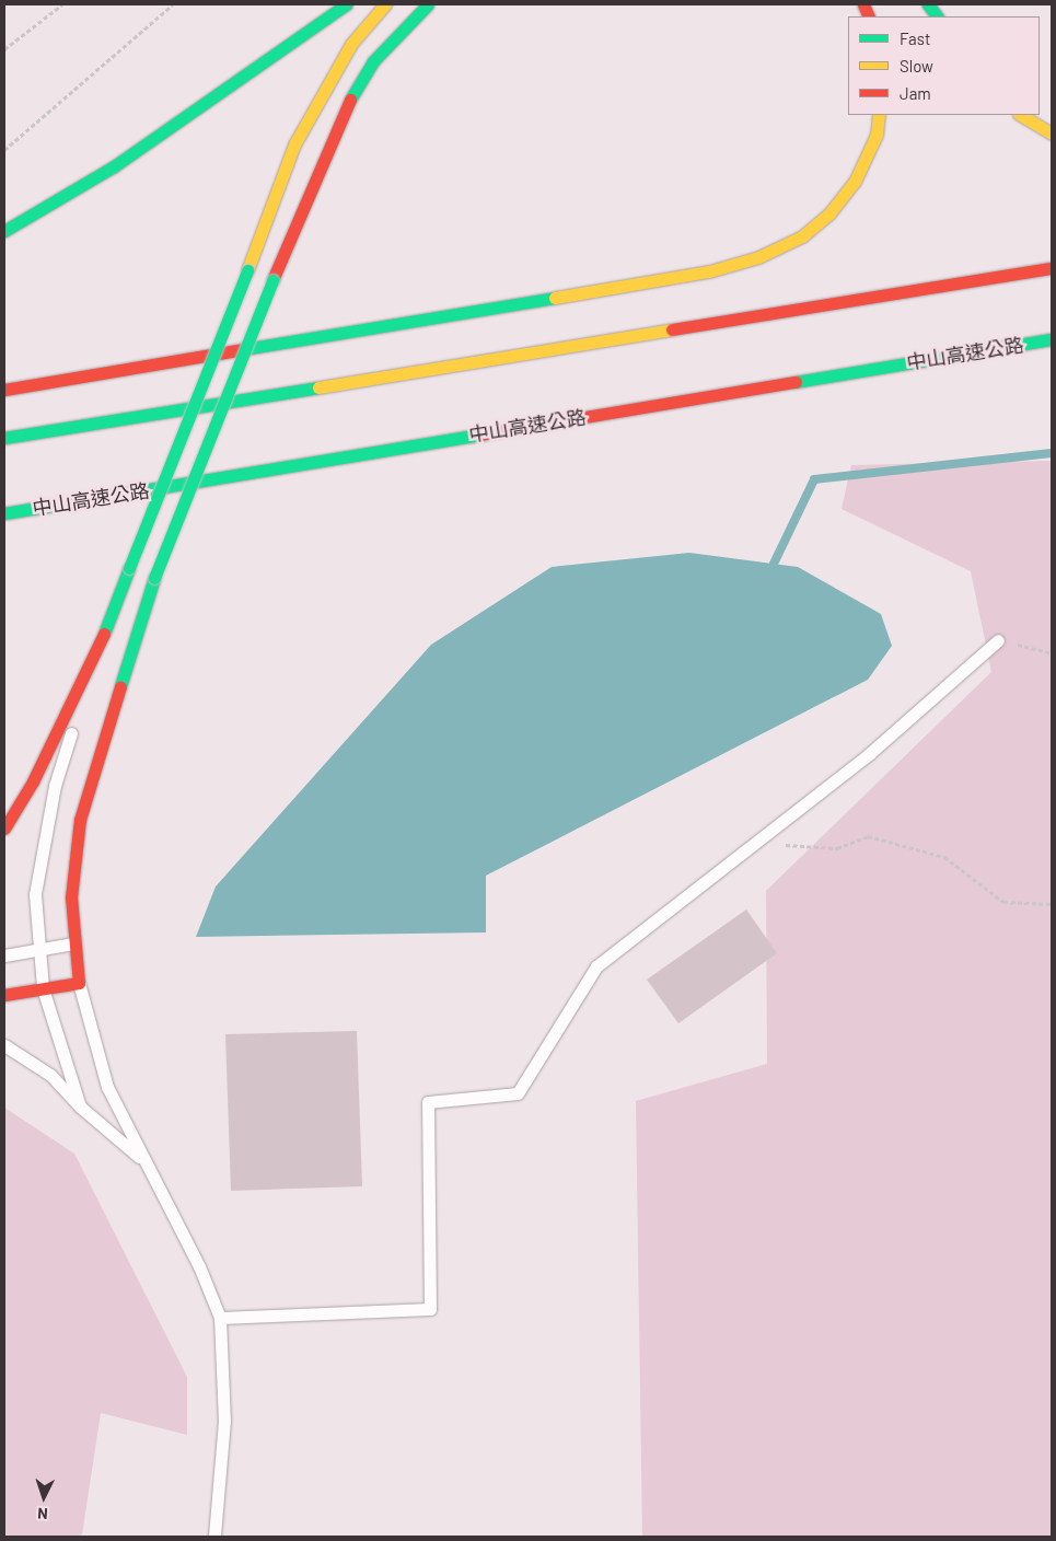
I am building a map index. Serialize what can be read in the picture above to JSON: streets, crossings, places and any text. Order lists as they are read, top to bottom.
{
  "streets": {
    "highway": ["中山高速公路"]
  },
  "legend": ["Fast", "Slow", "Jam"],
  "north": "bottom"
}
